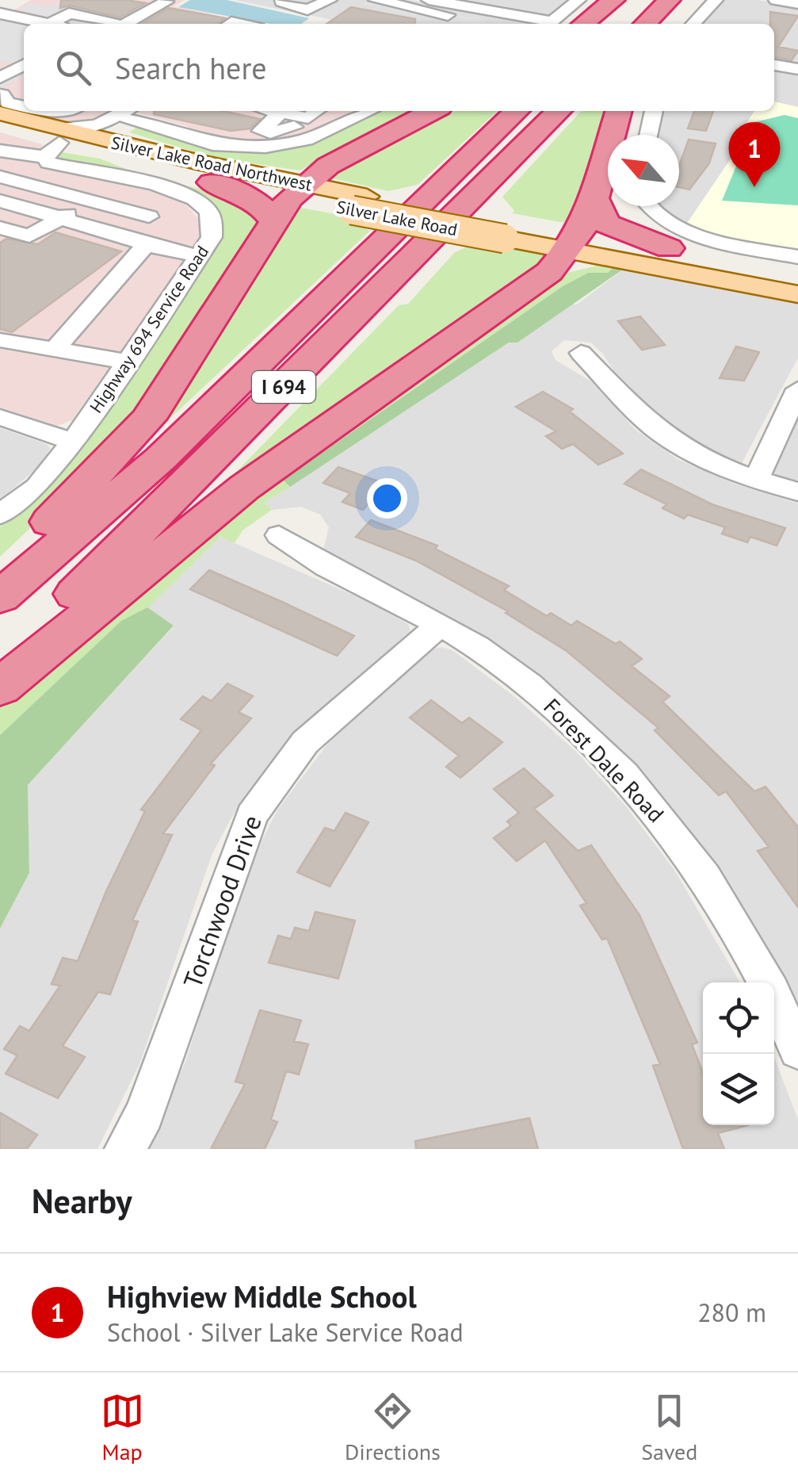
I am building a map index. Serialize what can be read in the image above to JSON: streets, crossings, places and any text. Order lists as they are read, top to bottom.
{
  "streets": {
    "highway": ["I 694"],
    "main road": ["Silver Lake Road Northwest", "Silver Lake Road"],
    "street": ["Highway 694 Service Road", "Forest Dale Road", "Torchwood Drive"]
  },
  "crossings": [
    ["Silver Lake Road Northwest", "Silver Lake Road"],
    ["Silver Lake Road Northwest", "Highway 694 Service Road"],
    ["Forest Dale Road", "Torchwood Drive"]
  ],
  "north": "top left",
  "page": {
    "search": "Search here",
    "pins": "1",
    "heading": "Nearby",
    "list": [
      {
        "mark": "1",
        "name": "Highview Middle School",
        "note": "School · Silver Lake Service Road",
        "value": "280 m"
      }
    ],
    "nav": ["Map", "Directions", "Saved"]
  }
}
